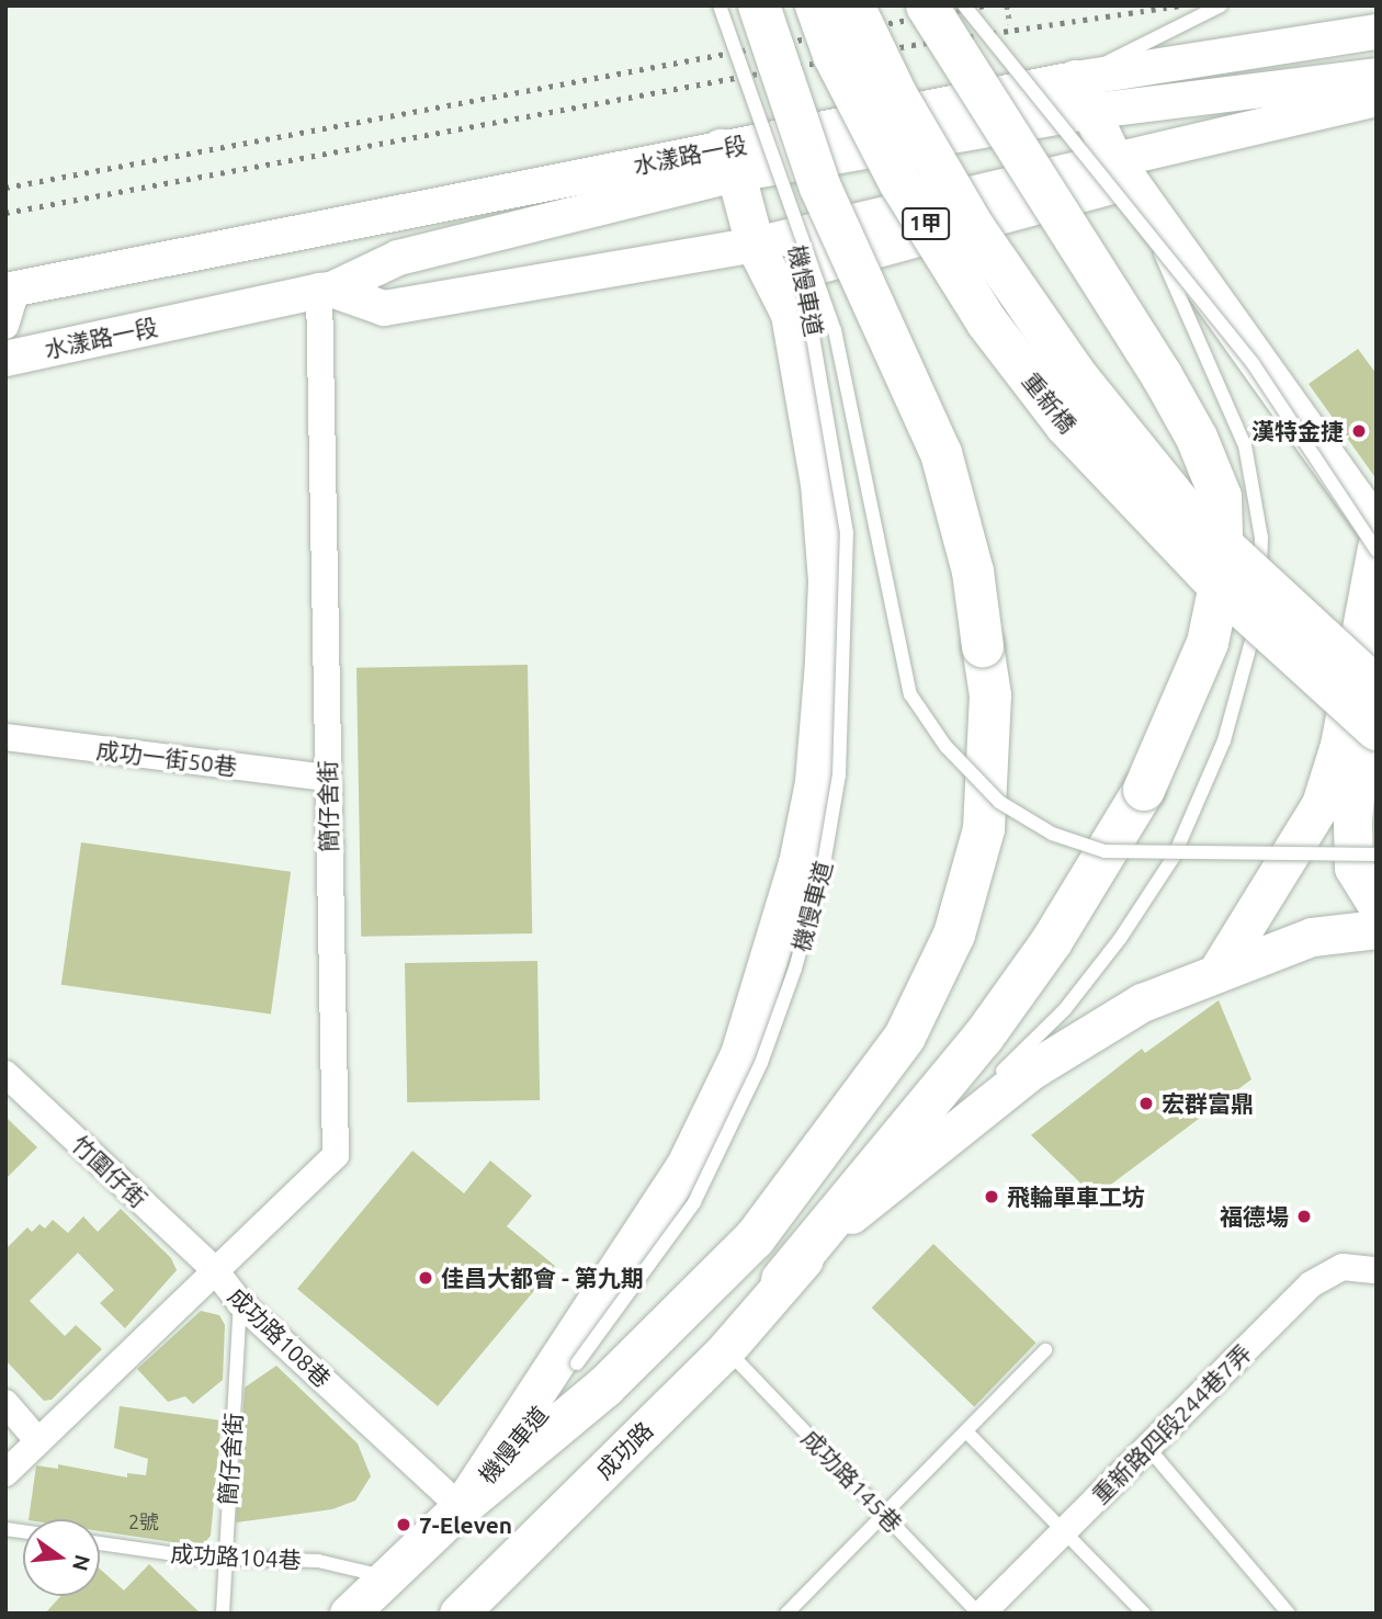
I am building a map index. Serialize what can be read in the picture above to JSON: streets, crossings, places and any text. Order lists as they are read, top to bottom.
{
  "streets": {
    "main road": ["1甲", "重新橋", "成功路"],
    "street": [
      "水漾路一段",
      "成功一街50巷",
      "簡仔舍街",
      "竹圍仔街",
      "成功路108巷",
      "重新路四段244巷7弄"
    ],
    "lane": ["機慢車道", "成功路145巷", "成功路104巷"]
  },
  "crossings": [
    ["水漾路一段", "簡仔舍街"],
    ["機慢車道", "成功路108巷"],
    ["成功一街50巷", "簡仔舍街"],
    ["簡仔舍街", "竹圍仔街"],
    ["簡仔舍街", "成功路108巷"],
    ["簡仔舍街", "成功路104巷"],
    ["竹圍仔街", "成功路108巷"],
    ["重新路四段244巷7弄", "成功路145巷"],
    ["成功路", "成功路145巷"]
  ],
  "places": [
    "漢特金捷",
    "宏群富鼎",
    "飛輪單車工坊",
    "福德場",
    "佳昌大都會 - 第九期",
    "7-Eleven"
  ],
  "house_numbers": ["2號"],
  "north": "right"
}
